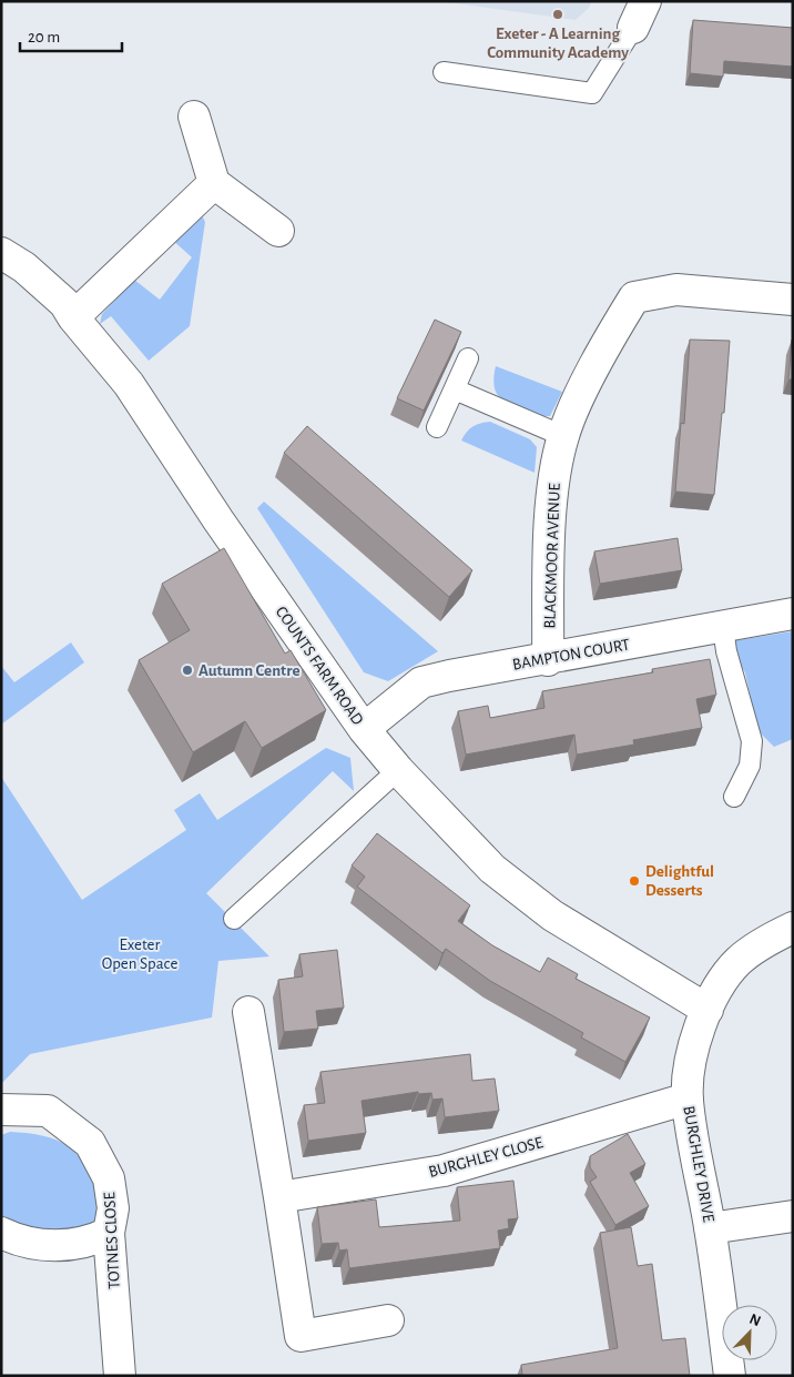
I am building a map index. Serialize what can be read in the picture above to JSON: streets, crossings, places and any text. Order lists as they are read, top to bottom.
{
  "streets": {
    "street": [
      "BLACKMOOR AVENUE",
      "BAMPTON COURT",
      "COUNTS FARM ROAD",
      "BURGHLEY CLOSE",
      "BURGHLEY DRIVE",
      "TOTNES CLOSE"
    ]
  },
  "crossings": [
    ["BLACKMOOR AVENUE", "BAMPTON COURT"],
    ["BAMPTON COURT", "COUNTS FARM ROAD"],
    ["COUNTS FARM ROAD", "BURGHLEY DRIVE"],
    ["BURGHLEY CLOSE", "BURGHLEY DRIVE"]
  ],
  "parks": ["Exeter Open Space"],
  "places": ["Exeter - A Learning Community Academy", "Autumn Centre", "Delightful Desserts"],
  "scale_bar": "20 m",
  "north": "top right"
}
